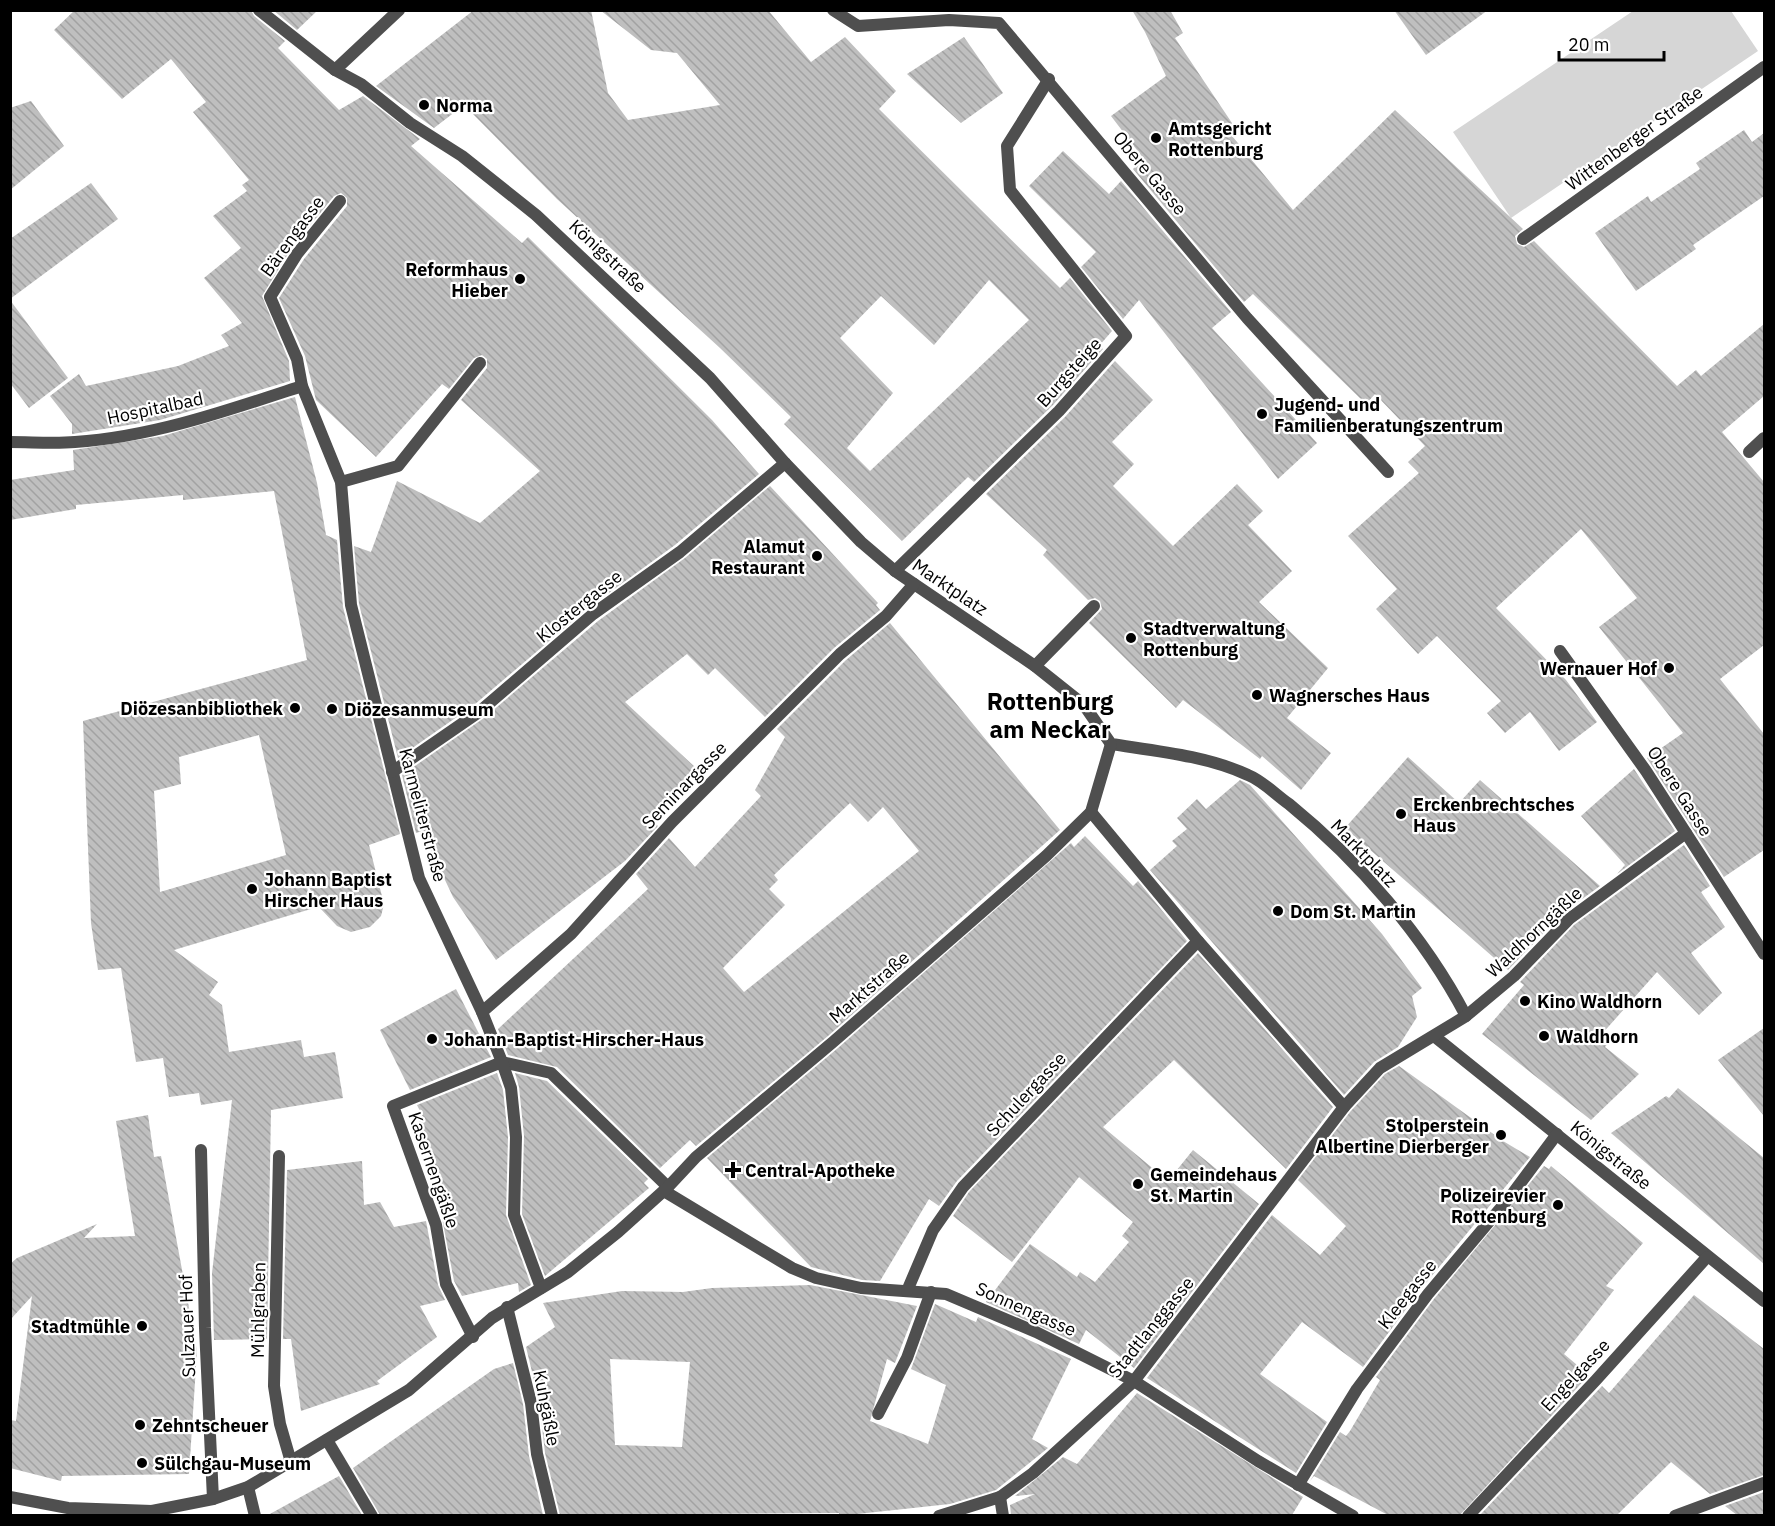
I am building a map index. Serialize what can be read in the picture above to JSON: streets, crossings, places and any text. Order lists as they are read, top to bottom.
{
  "streets": {
    "street": [
      "Wittenberger Straße",
      "Obere Gasse",
      "Bärengasse",
      "Königstraße",
      "Burgsteige",
      "Hospitalbad",
      "Marktplatz",
      "Klostergasse",
      "Seminargasse",
      "Karmeliterstraße",
      "Waldhorngäßle",
      "Marktstraße",
      "Schulergasse",
      "Kasernengäßle",
      "Kleegasse",
      "Sonnengasse",
      "Mühlgraben",
      "Sulzauer Hof",
      "Stadtlanggasse",
      "Engelgasse",
      "Kuhgäßle"
    ]
  },
  "crossings": [
    ["Obere Gasse", "Burgsteige"],
    ["Obere Gasse", "Waldhorngäßle"],
    ["Bärengasse", "Karmeliterstraße"],
    ["Königstraße", "Burgsteige"],
    ["Königstraße", "Marktplatz"],
    ["Königstraße", "Klostergasse"],
    ["Königstraße", "Kleegasse"],
    ["Königstraße", "Engelgasse"],
    ["Burgsteige", "Marktplatz"],
    ["Hospitalbad", "Karmeliterstraße"],
    ["Marktplatz", "Seminargasse"],
    ["Marktplatz", "Waldhorngäßle"],
    ["Marktplatz", "Marktstraße"],
    ["Klostergasse", "Karmeliterstraße"],
    ["Seminargasse", "Karmeliterstraße"],
    ["Karmeliterstraße", "Kasernengäßle"],
    ["Marktstraße", "Kasernengäßle"],
    ["Marktstraße", "Sonnengasse"],
    ["Marktstraße", "Mühlgraben"],
    ["Marktstraße", "Sulzauer Hof"],
    ["Marktstraße", "Kuhgäßle"],
    ["Schulergasse", "Sonnengasse"],
    ["Kleegasse", "Sonnengasse"],
    ["Sonnengasse", "Stadtlanggasse"]
  ],
  "districts": ["Rottenburg am Neckar"],
  "places": {
    "other": [
      "Norma",
      "Amtsgericht Rottenburg",
      "Reformhaus Hieber",
      "Jugend- und Familienberatungszentrum",
      "Alamut Restaurant",
      "Stadtverwaltung Rottenburg",
      "Wernauer Hof",
      "Wagnersches Haus",
      "Diözesanbibliothek",
      "Diözesanmuseum",
      "Erckenbrechtsches Haus",
      "Johann Baptist Hirscher Haus",
      "Dom St. Martin",
      "Kino Waldhorn",
      "Waldhorn",
      "Johann-Baptist-Hirscher-Haus",
      "Stolperstein Albertine Dierberger",
      "Gemeindehaus St. Martin",
      "Polizeirevier Rottenburg",
      "Stadtmühle",
      "Zehntscheuer",
      "Sülchgau-Museum"
    ],
    "health": ["Central-Apotheke"]
  },
  "scale_bar": "20 m"
}
